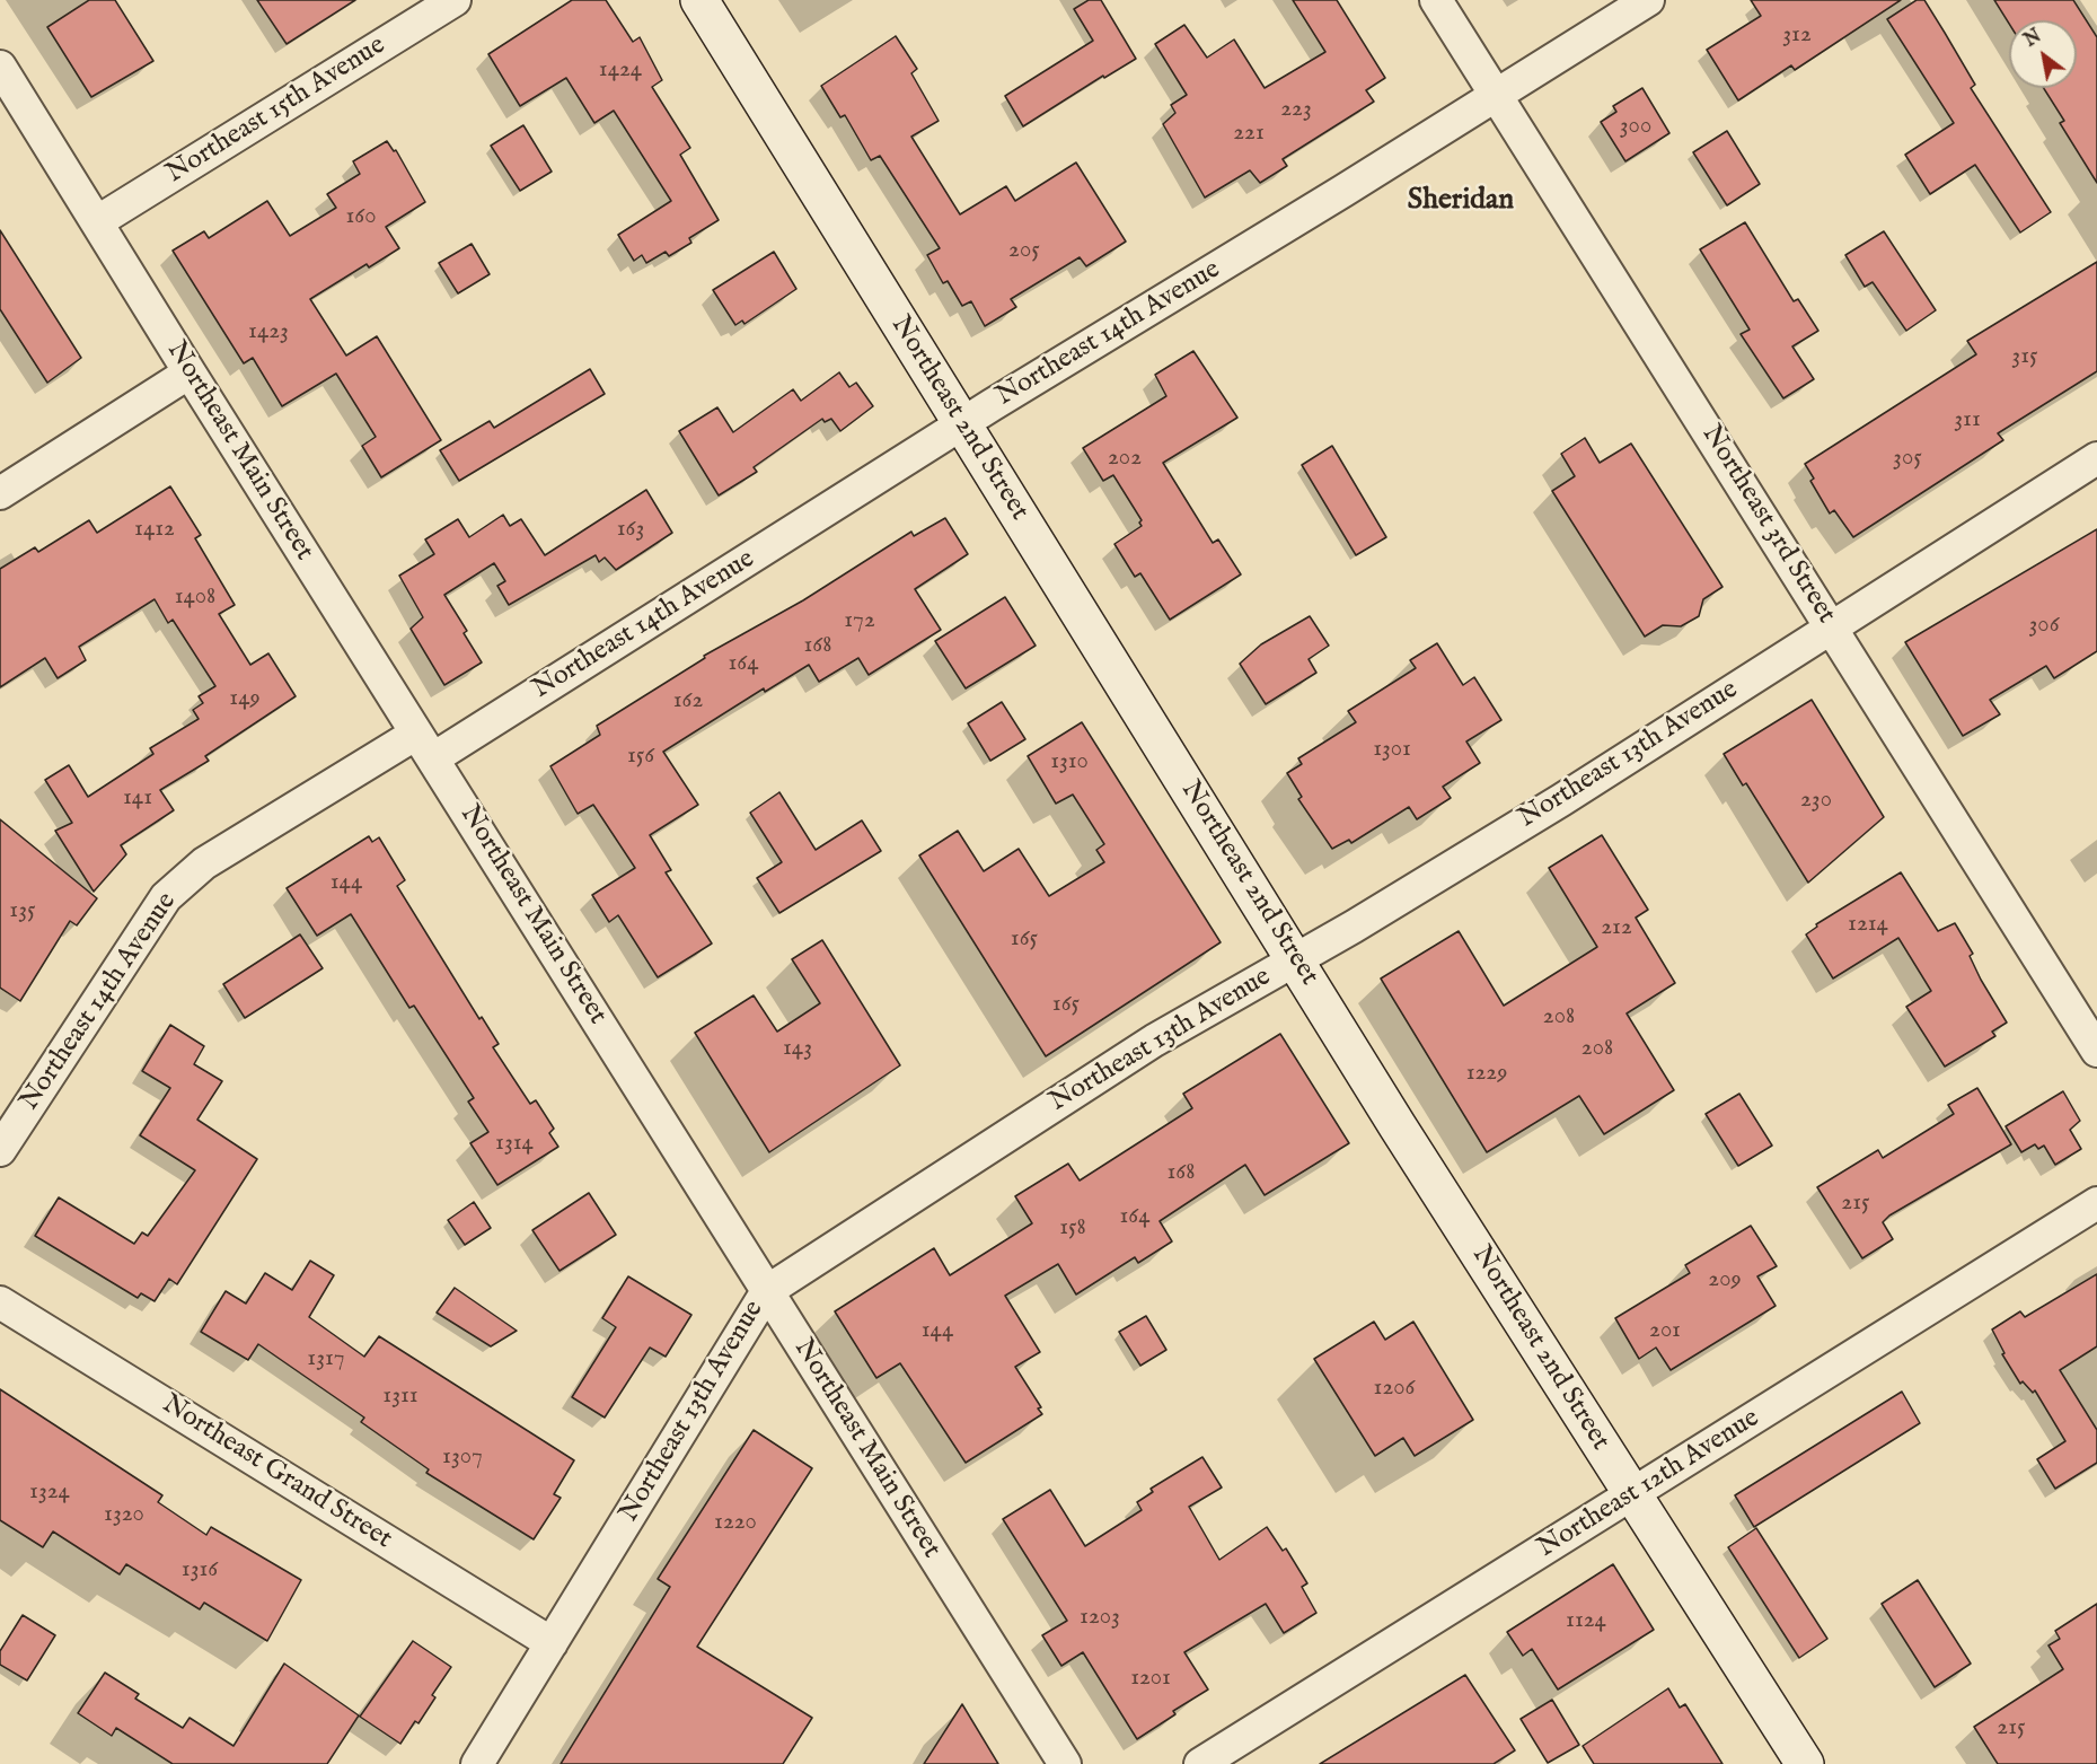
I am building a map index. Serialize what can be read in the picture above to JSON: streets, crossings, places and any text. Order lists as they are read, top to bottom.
{
  "streets": {
    "street": [
      "Northeast 15th Avenue",
      "Northeast 14th Avenue",
      "Northeast 2nd Street",
      "Northeast Main Street",
      "Northeast 3rd Street",
      "Northeast 13th Avenue",
      "Northeast Grand Street",
      "Northeast 12th Avenue"
    ]
  },
  "crossings": [
    ["Northeast 15th Avenue", "Northeast Main Street"],
    ["Northeast 14th Avenue", "Northeast 2nd Street"],
    ["Northeast 14th Avenue", "Northeast Main Street"],
    ["Northeast 14th Avenue", "Northeast 3rd Street"],
    ["Northeast 2nd Street", "Northeast 13th Avenue"],
    ["Northeast 2nd Street", "Northeast 12th Avenue"],
    ["Northeast Main Street", "Northeast 13th Avenue"],
    ["Northeast 3rd Street", "Northeast 13th Avenue"],
    ["Northeast 13th Avenue", "Northeast Grand Street"]
  ],
  "districts": ["Sheridan"],
  "house_numbers": [
    "312",
    "1424",
    "223",
    "300",
    "221",
    "160",
    "205",
    "1423",
    "315",
    "311",
    "202",
    "305",
    "1412",
    "163",
    "1408",
    "172",
    "306",
    "168",
    "164",
    "149",
    "162",
    "1301",
    "156",
    "1310",
    "141",
    "230",
    "144",
    "135",
    "1214",
    "212",
    "165",
    "165",
    "208",
    "143",
    "208",
    "1229",
    "1314",
    "168",
    "215",
    "164",
    "158",
    "209",
    "144",
    "201",
    "1317",
    "1206",
    "1311",
    "1307",
    "1324",
    "1320",
    "1220",
    "1316",
    "1203",
    "1124",
    "1201",
    "215"
  ],
  "north": "top left"
}
